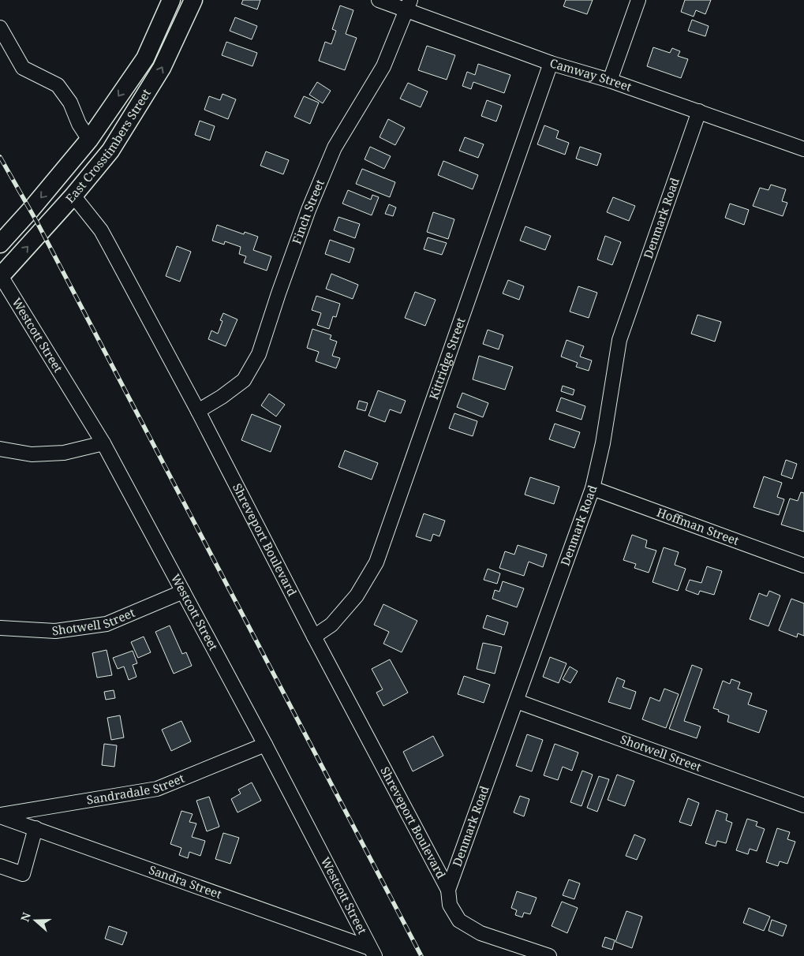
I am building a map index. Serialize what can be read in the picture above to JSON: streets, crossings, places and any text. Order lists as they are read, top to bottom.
{
  "streets": {
    "main road": ["East Crosstimbers Street"],
    "street": [
      "Camway Street",
      "Finch Street",
      "Denmark Road",
      "Westcott Street",
      "Kittridge Street",
      "Hoffman Street",
      "Shreveport Boulevard",
      "Shotwell Street",
      "Sandradale Street",
      "Sandra Street"
    ]
  },
  "crossings": [
    ["Camway Street", "Finch Street"],
    ["Camway Street", "Denmark Road"],
    ["Camway Street", "Kittridge Street"],
    ["East Crosstimbers Street", "Westcott Street"],
    ["East Crosstimbers Street", "Shreveport Boulevard"],
    ["Finch Street", "Shreveport Boulevard"],
    ["Denmark Road", "Hoffman Street"],
    ["Denmark Road", "Shreveport Boulevard"],
    ["Denmark Road", "Shotwell Street"],
    ["Westcott Street", "Shotwell Street"],
    ["Westcott Street", "Sandradale Street"],
    ["Westcott Street", "Sandra Street"],
    ["Kittridge Street", "Shreveport Boulevard"],
    ["Sandradale Street", "Sandra Street"]
  ],
  "north": "left"
}
